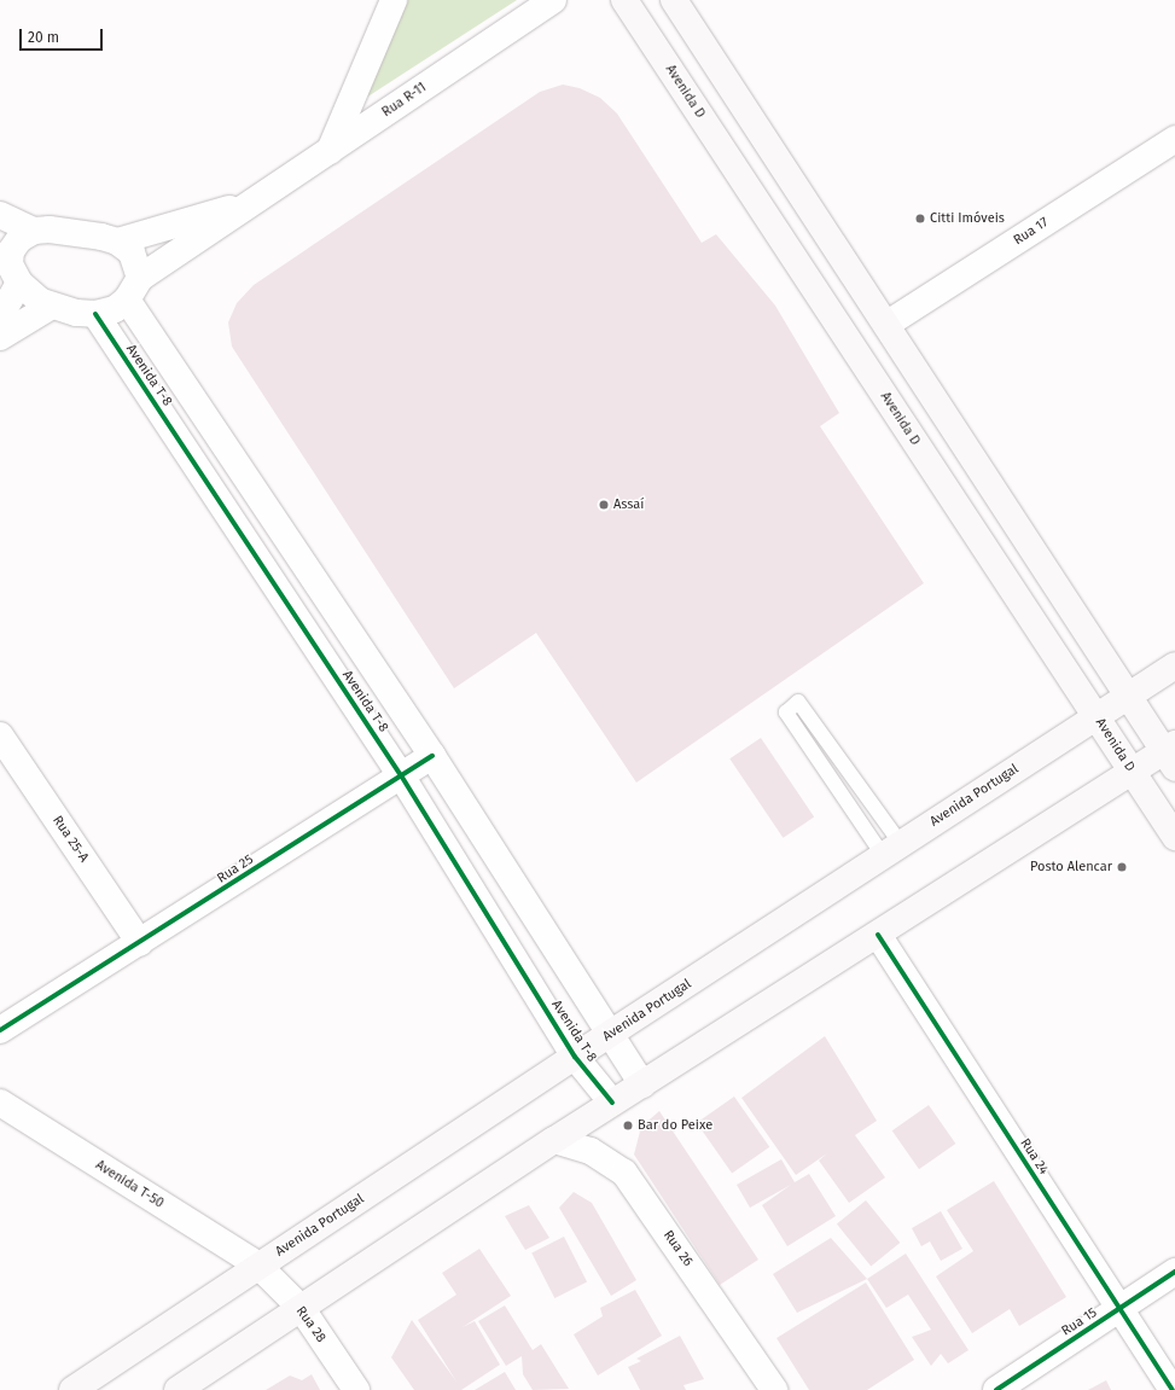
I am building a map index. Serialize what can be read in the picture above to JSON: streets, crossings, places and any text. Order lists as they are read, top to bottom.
{
  "streets": {
    "main road": ["Avenida D", "Avenida Portugal"],
    "street": [
      "Rua R-11",
      "Rua 17",
      "Avenida T-8",
      "Rua 25-A",
      "Rua 25",
      "Rua 24",
      "Avenida T-50",
      "Rua 26",
      "Rua 15",
      "Rua 28"
    ]
  },
  "crossings": [
    ["Avenida D", "Avenida Portugal"],
    ["Rua R-11", "Avenida T-8"],
    ["Avenida T-8", "Avenida Portugal"],
    ["Avenida T-8", "Rua 25"],
    ["Avenida Portugal", "Avenida T-50"],
    ["Avenida Portugal", "Rua 28"],
    ["Rua 25-A", "Rua 25"],
    ["Rua 24", "Rua 15"],
    ["Avenida T-50", "Rua 28"]
  ],
  "places": [
    "Citti Imóveis",
    "Assaí",
    "Posto Alencar",
    "Bar do Peixe"
  ],
  "scale_bar": "20 m"
}
